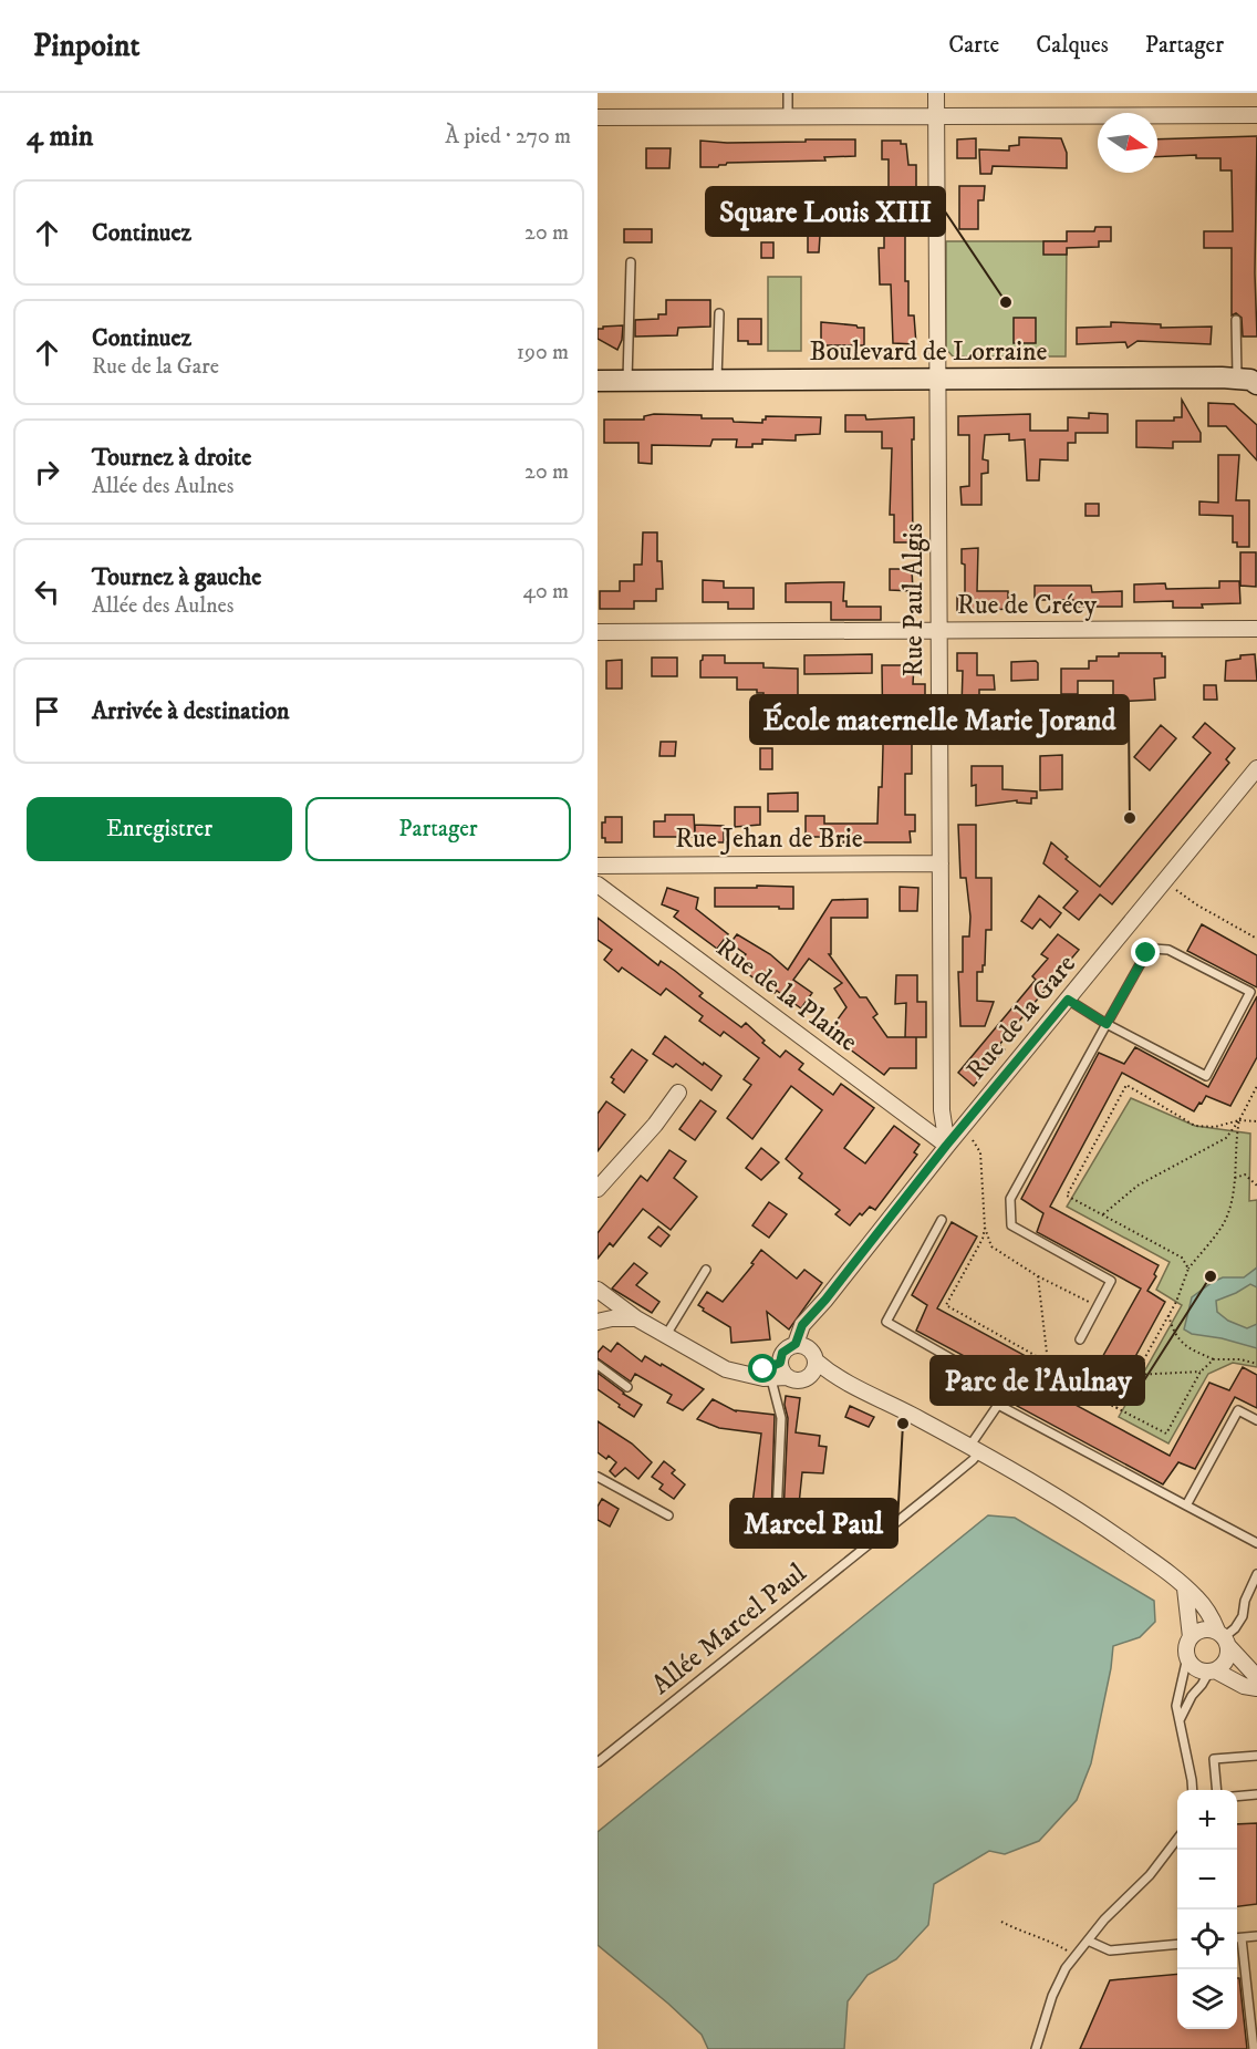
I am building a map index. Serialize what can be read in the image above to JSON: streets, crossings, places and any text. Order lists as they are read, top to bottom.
{
  "streets": {
    "main road": ["Boulevard de Lorraine"],
    "street": [
      "Rue Paul Algis",
      "Rue de Crécy",
      "Rue Jehan de Brie",
      "Rue de la Plaine",
      "Rue de la Gare"
    ],
    "lane": ["Allée Marcel Paul"]
  },
  "crossings": [
    ["Boulevard de Lorraine", "Rue Paul Algis"],
    ["Rue Paul Algis", "Rue de Crécy"],
    ["Rue Paul Algis", "Rue Jehan de Brie"],
    ["Rue Paul Algis", "Rue de la Plaine"],
    ["Rue Paul Algis", "Rue de la Gare"],
    ["Rue de la Plaine", "Rue de la Gare"]
  ],
  "places": [
    "Square Louis XIII",
    "École maternelle Marie Jorand",
    "Parc de l'Aulnay",
    "Marcel Paul"
  ],
  "north": "right",
  "page": {
    "header": "Pinpoint",
    "nav": ["Carte", "Calques", "Partager"],
    "heading": ["4 min", "À pied · 270 m"],
    "list": [
      ["Continuez", "20 m"],
      ["Continuez", "Rue de la Gare", "190 m"],
      ["Tournez à droite", "Allée des Aulnes", "20 m"],
      ["Tournez à gauche", "Allée des Aulnes", "40 m"],
      "Arrivée à destination"
    ],
    "buttons": ["Enregistrer", "Partager"],
    "map_buttons": ["+", "−"]
  }
}
